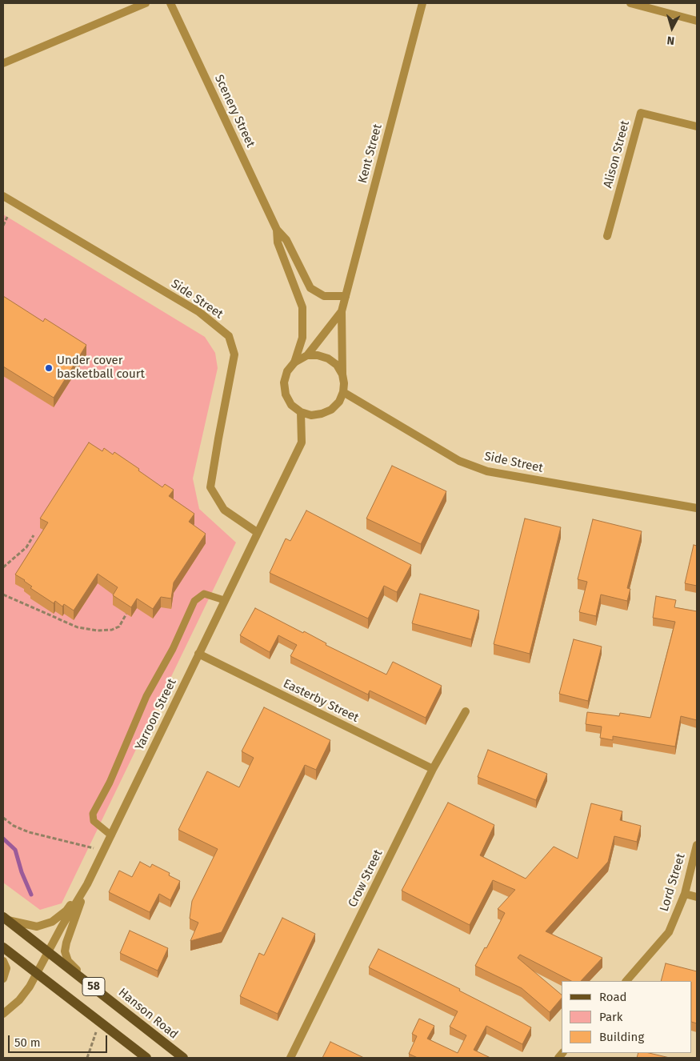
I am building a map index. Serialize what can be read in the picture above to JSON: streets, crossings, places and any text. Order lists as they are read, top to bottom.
{
  "streets": {
    "main road": ["58", "Hanson Road"],
    "street": [
      "Scenery Street",
      "Kent Street",
      "Alison Street",
      "Side Street",
      "Easterby Street",
      "Yarroon Street",
      "Crow Street",
      "Lord Street"
    ]
  },
  "crossings": [
    ["Scenery Street", "Kent Street"],
    ["Scenery Street", "Side Street"],
    ["Scenery Street", "Yarroon Street"],
    ["Kent Street", "Side Street"],
    ["Kent Street", "Yarroon Street"],
    ["Side Street", "Yarroon Street"],
    ["Easterby Street", "Yarroon Street"],
    ["Easterby Street", "Crow Street"],
    ["Yarroon Street", "58"],
    ["Yarroon Street", "Hanson Road"]
  ],
  "places": ["Under cover basketball court"],
  "legend": ["Road", "Park", "Building"],
  "scale_bar": "50 m",
  "north": "bottom"
}
